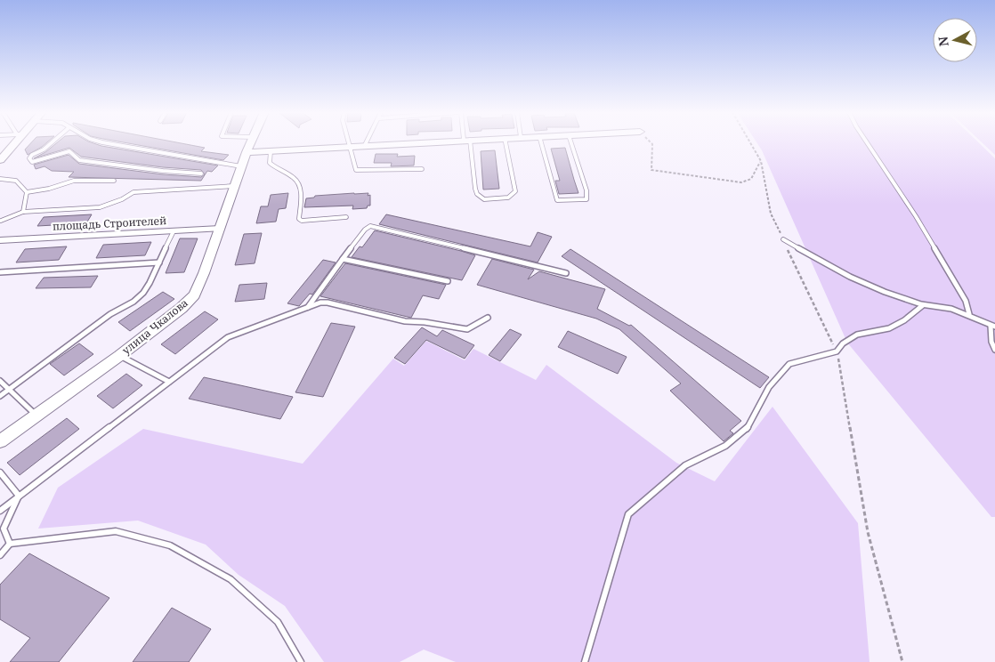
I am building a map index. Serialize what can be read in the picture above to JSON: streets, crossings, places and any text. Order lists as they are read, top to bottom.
{
  "streets": {
    "street": ["площадь Строителей", "улица Чкалова"]
  },
  "crossings": [
    ["площадь Строителей", "улица Чкалова"]
  ],
  "north": "left"
}
